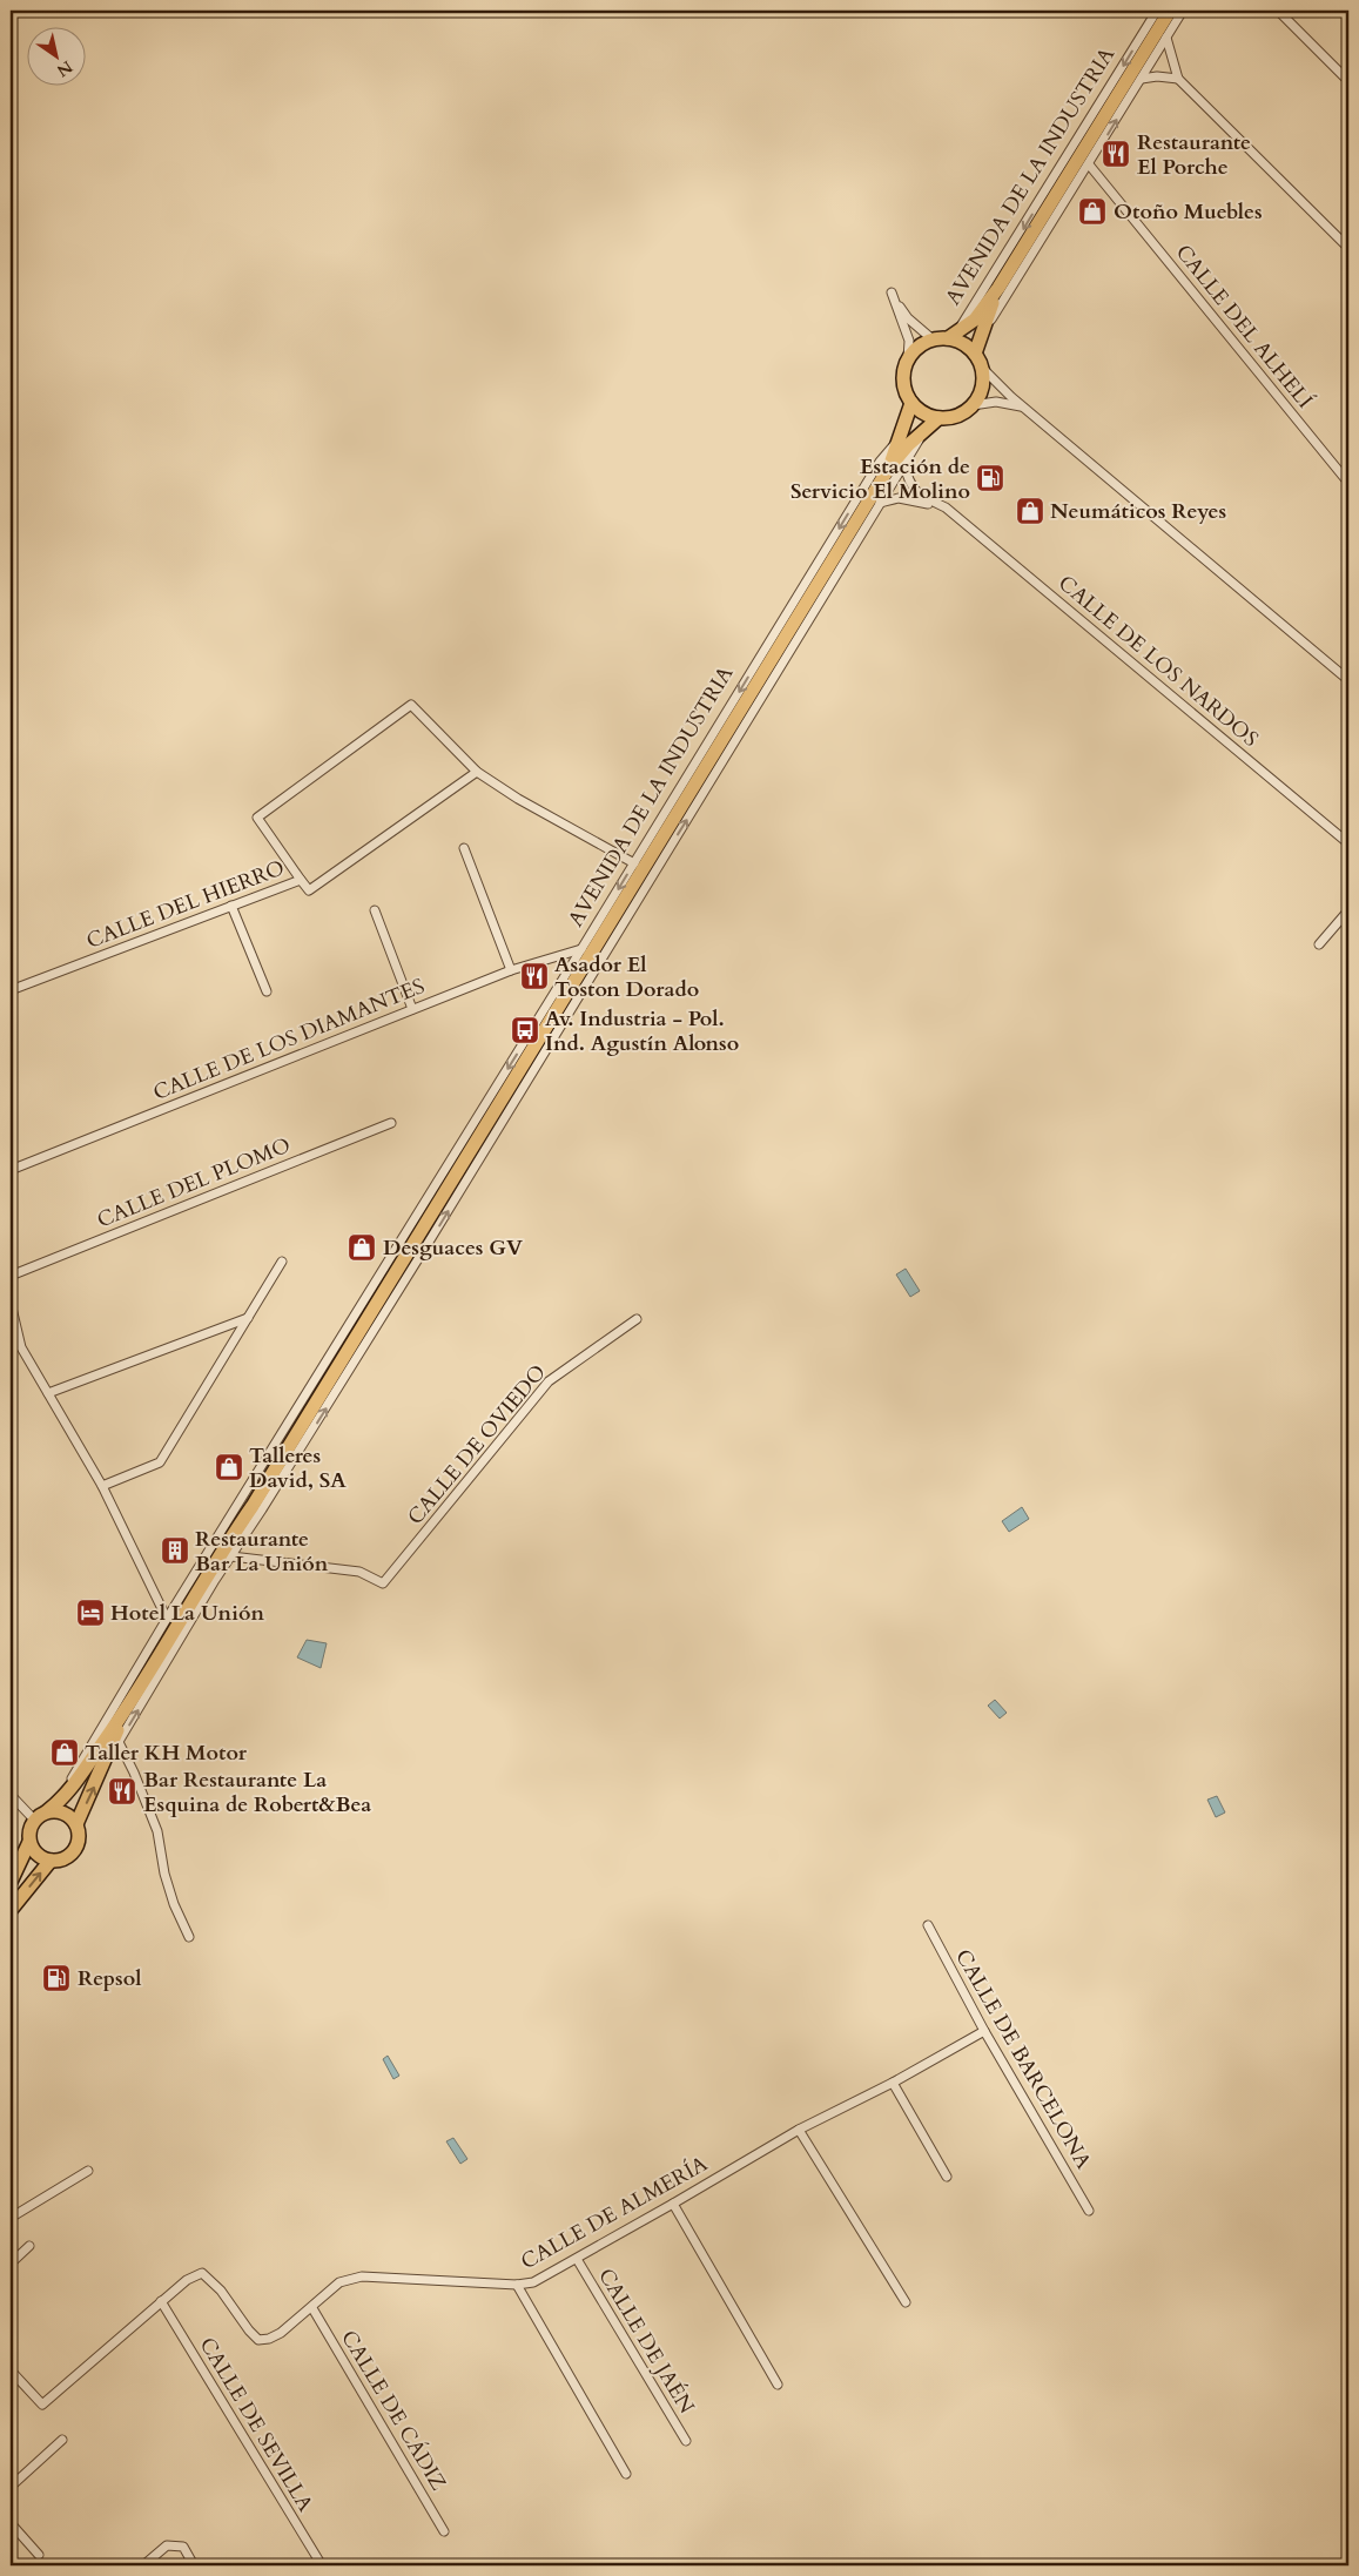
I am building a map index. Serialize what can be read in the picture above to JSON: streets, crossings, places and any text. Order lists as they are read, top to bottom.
{
  "streets": {
    "main road": ["AVENIDA DE LA INDUSTRIA"],
    "street": [
      "CALLE DEL ALHELÍ",
      "CALLE DE LOS NARDOS",
      "CALLE DEL HIERRO",
      "CALLE DE LOS DIAMANTES",
      "CALLE DEL PLOMO",
      "CALLE DE OVIEDO",
      "CALLE DE BARCELONA",
      "CALLE DE ALMERÍA",
      "CALLE DE JAÉN",
      "CALLE DE CÁDIZ",
      "CALLE DE SEVILLA"
    ]
  },
  "crossings": [
    ["AVENIDA DE LA INDUSTRIA", "CALLE DEL ALHELÍ"],
    ["AVENIDA DE LA INDUSTRIA", "CALLE DE LOS NARDOS"],
    ["AVENIDA DE LA INDUSTRIA", "CALLE DE LOS DIAMANTES"],
    ["AVENIDA DE LA INDUSTRIA", "CALLE DE OVIEDO"],
    ["CALLE DE BARCELONA", "CALLE DE ALMERÍA"],
    ["CALLE DE ALMERÍA", "CALLE DE JAÉN"],
    ["CALLE DE ALMERÍA", "CALLE DE CÁDIZ"],
    ["CALLE DE ALMERÍA", "CALLE DE SEVILLA"]
  ],
  "places": {
    "restaurant": ["Restaurante El Porche", "Asador El Toston Dorado", "Bar Restaurante La Esquina de Robert&Bea"],
    "shop": [
      "Otoño Muebles",
      "Neumáticos Reyes",
      "Desguaces GV",
      "Talleres David, SA",
      "Taller KH Motor"
    ],
    "fuel station": ["Estación de Servicio El Molino", "Repsol"],
    "bus stop": ["Av. Industria - Pol. Ind. Agustín Alonso"],
    "building": ["Restaurante Bar La Unión"],
    "hotel": ["Hotel La Unión"]
  },
  "north": "bottom right"
}
